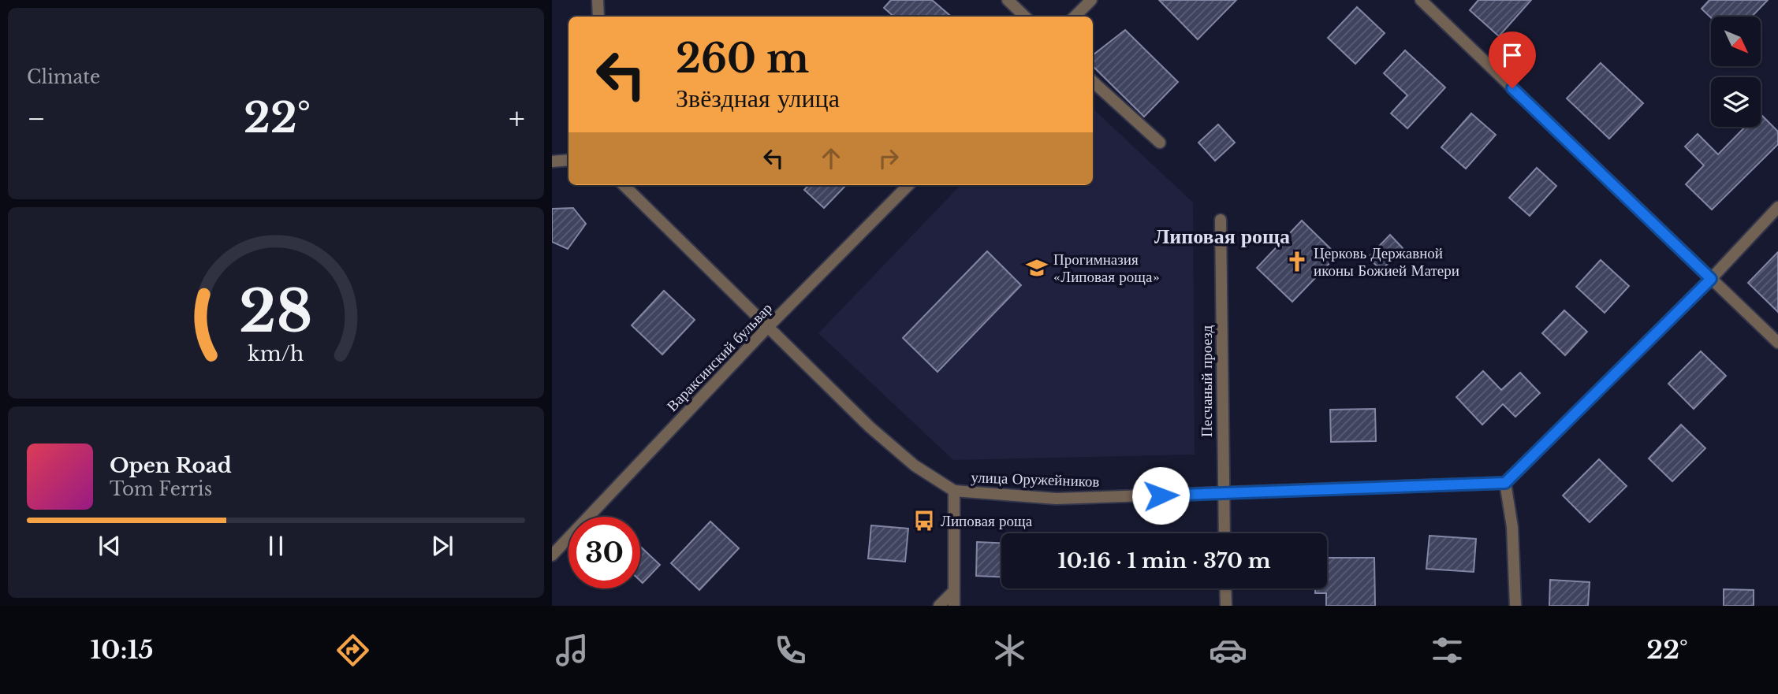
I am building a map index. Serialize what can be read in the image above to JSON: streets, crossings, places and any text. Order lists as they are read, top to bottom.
{
  "streets": {
    "street": ["Вараксинский бульвар", "Песчаный проезд", "улица Оружейников"]
  },
  "crossings": [
    ["Вараксинский бульвар", "улица Оружейников"],
    ["Песчаный проезд", "улица Оружейников"]
  ],
  "districts": ["Липовая роща"],
  "places": {
    "church": ["Церковь Державной иконы Божией Матери"],
    "school or university": ["Прогимназия «Липовая роща»"],
    "bus stop": ["Липовая роща"]
  },
  "north": "bottom right",
  "page": {
    "tile": "Climate",
    "turn": ["260 m", "Звёздная улица"],
    "heat": ["−", "22°", "+"],
    "song": ["Open Road", "Tom Ferris"],
    "limit": "30",
    "trip": "10:16 · 1 min · 370 m",
    "tabs": ["10:15", "22°"],
    "gauge": ["28", "km/h"]
  }
}
